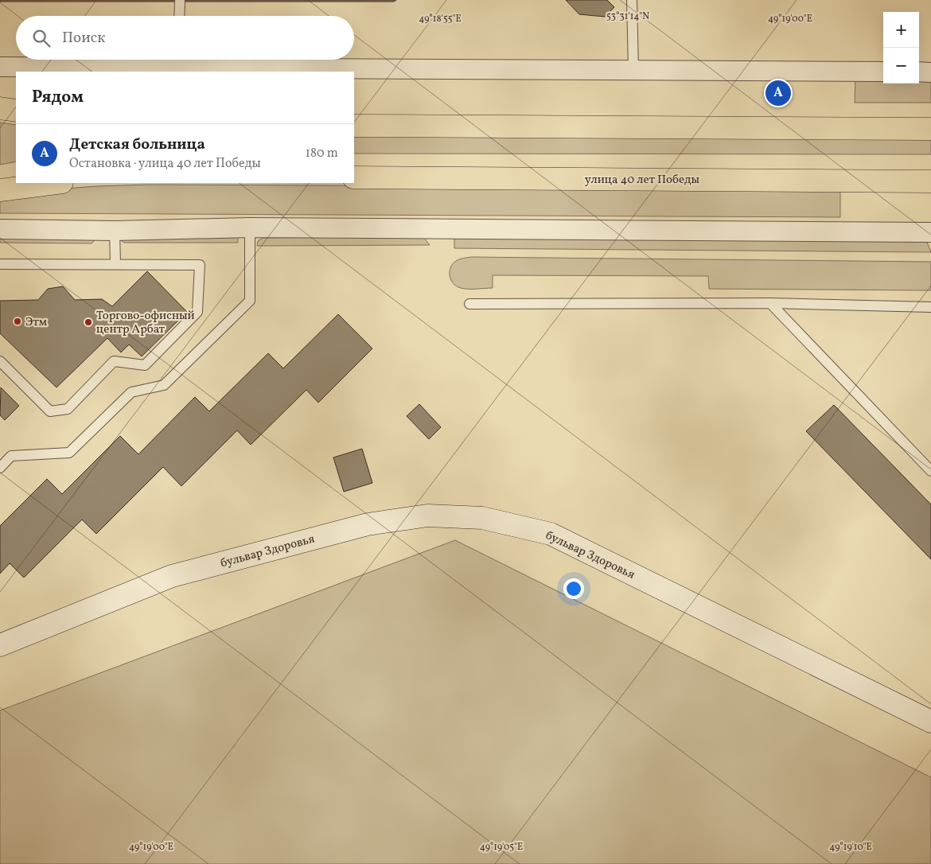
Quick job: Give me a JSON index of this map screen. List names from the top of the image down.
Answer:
{
  "streets": {
    "main road": ["улица 40 лет Победы"],
    "street": ["бульвар Здоровья"]
  },
  "places": ["Этм", "Торгово-офисный центр Арбат"],
  "page": {
    "map_buttons": ["+", "−"],
    "search": "Поиск",
    "heading": "Рядом",
    "pins": "A",
    "list": [
      {
        "mark": "A",
        "name": "Детская больница",
        "note": "Остановка · улица 40 лет Победы",
        "value": "180 m"
      }
    ]
  },
  "coordinates": [
    "53°31'14\"N",
    "49°18'55\"E",
    "49°19'00\"E",
    "49°19'05\"E",
    "49°19'10\"E"
  ]
}
